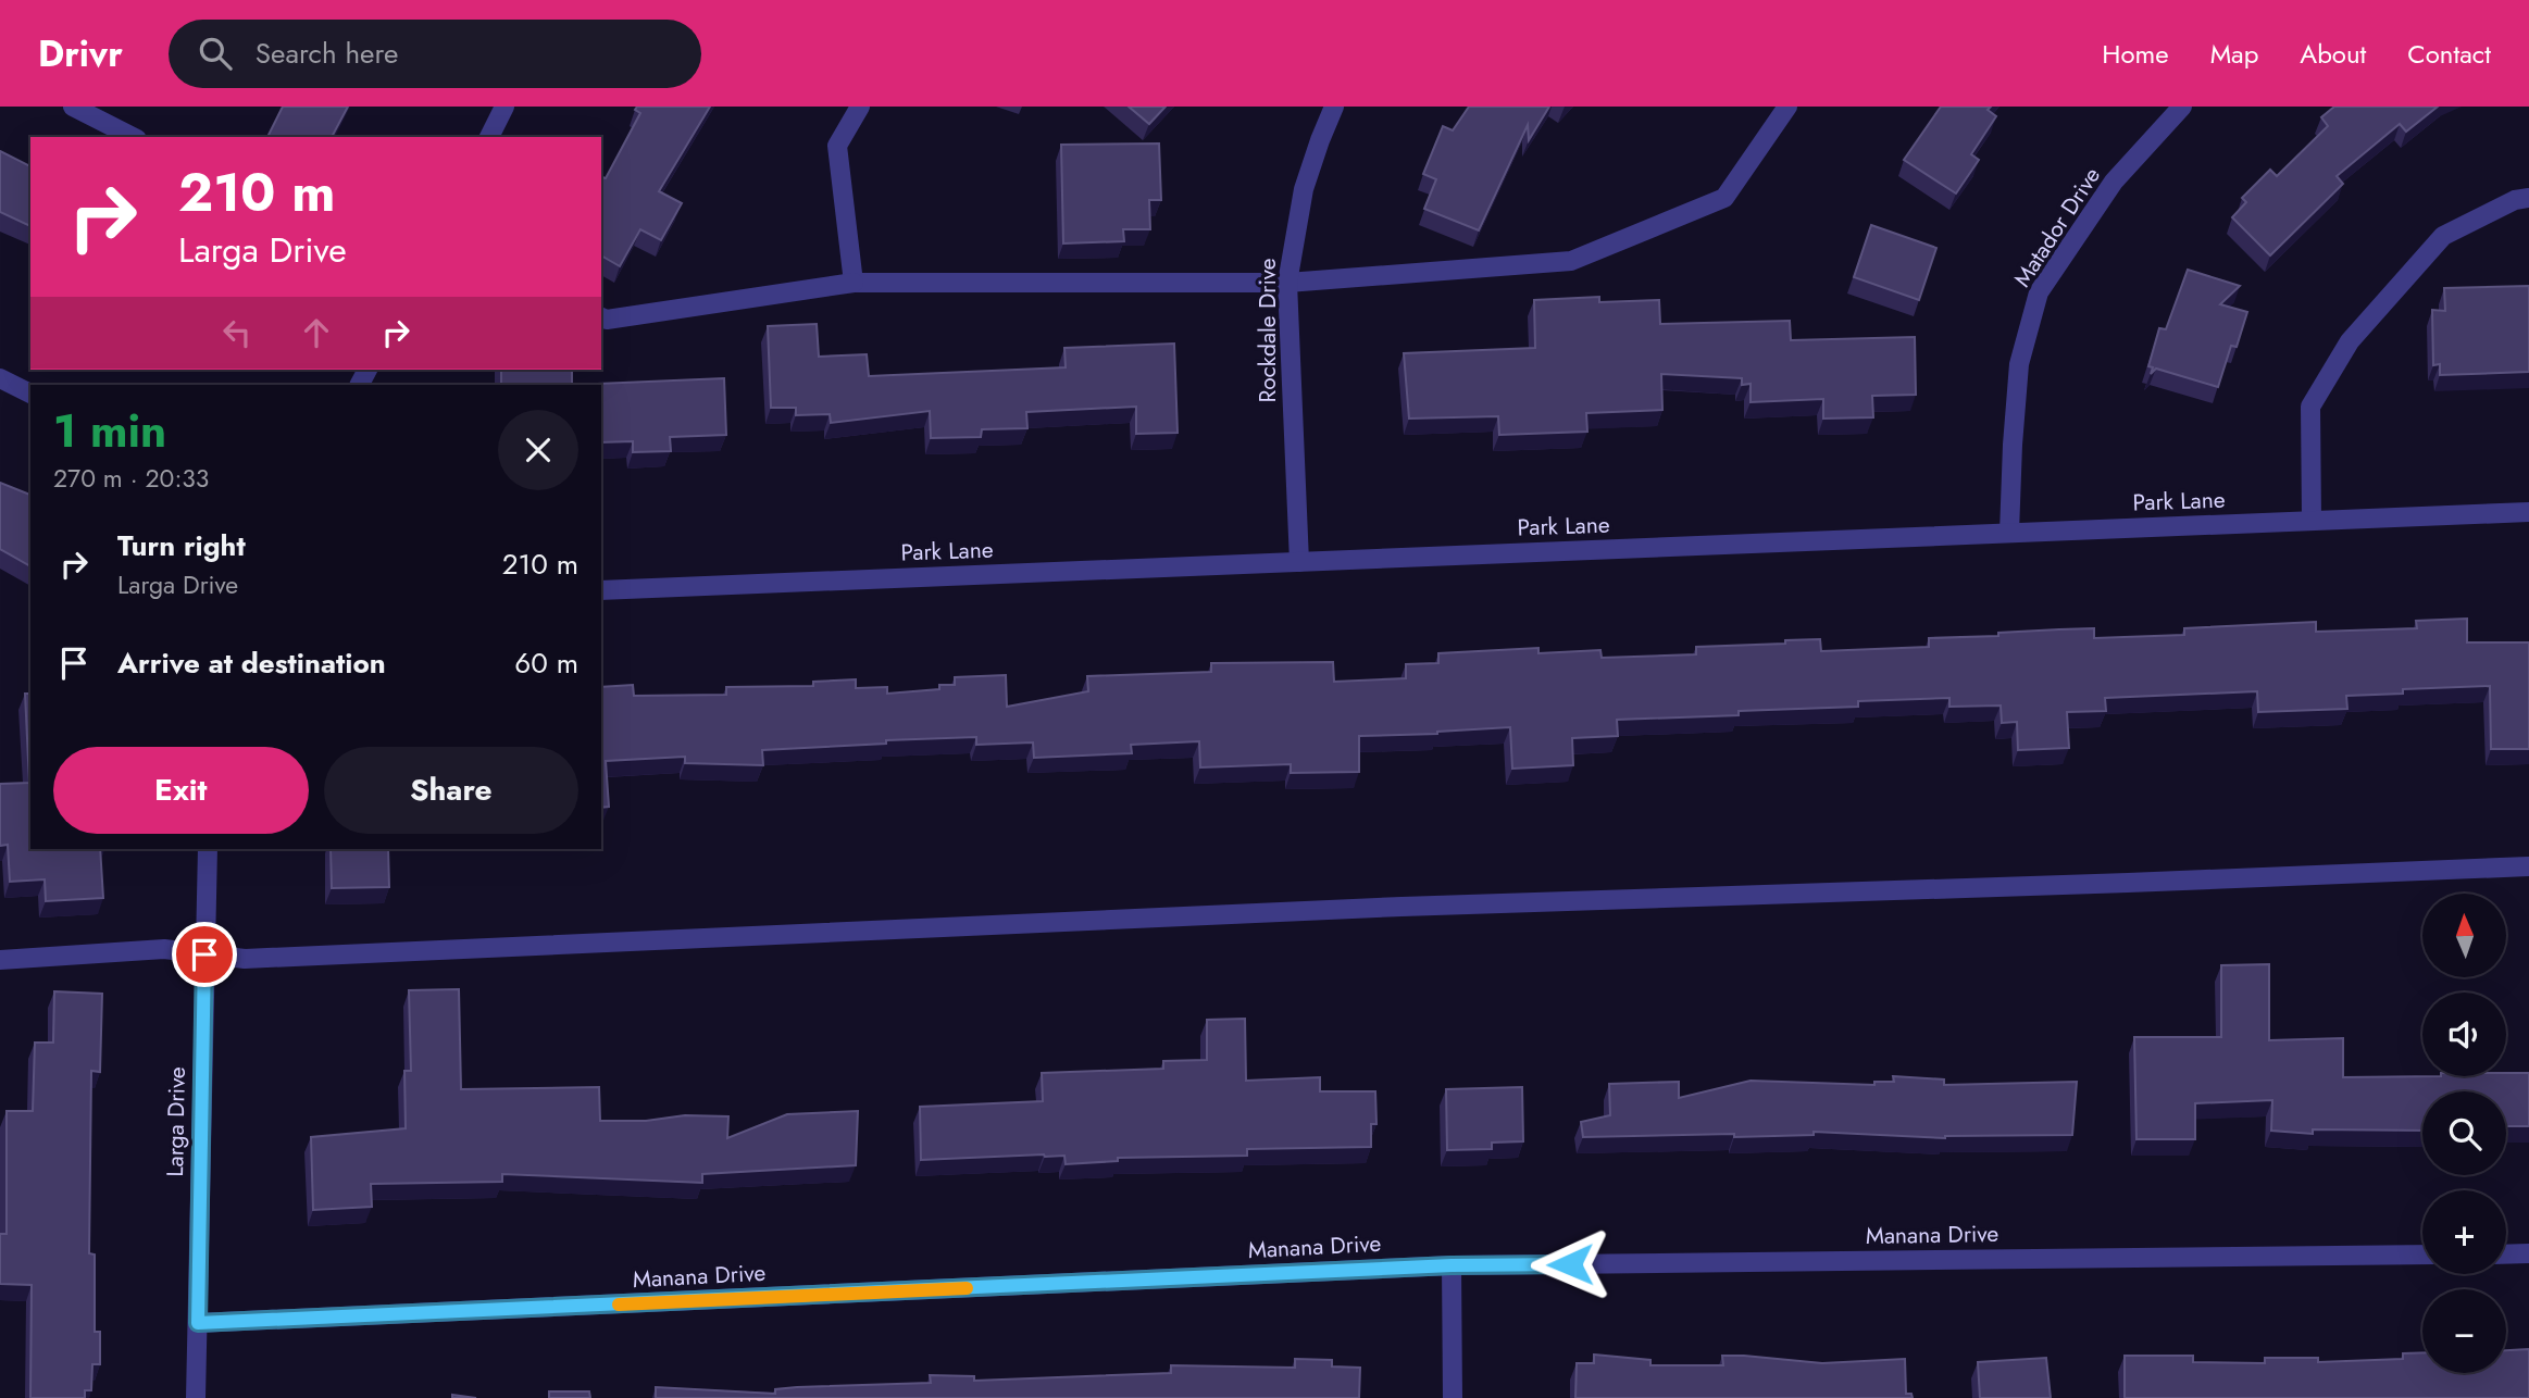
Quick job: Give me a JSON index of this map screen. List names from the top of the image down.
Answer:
{
  "streets": {
    "street": [
      "Matador Drive",
      "Rockdale Drive",
      "Park Lane",
      "Larga Drive",
      "Manana Drive"
    ]
  },
  "crossings": [
    ["Matador Drive", "Park Lane"],
    ["Rockdale Drive", "Park Lane"],
    ["Larga Drive", "Manana Drive"]
  ],
  "north": "top",
  "page": {
    "header": "Drivr",
    "search": "Search here",
    "nav": [
      "Home",
      "Map",
      "About",
      "Contact"
    ],
    "turn": ["210 m", "Larga Drive"],
    "heading": ["1 min", "270 m · 20:33"],
    "list": [
      {
        "name": "Turn right",
        "note": "Larga Drive",
        "value": "210 m"
      },
      {
        "name": "Arrive at destination",
        "value": "60 m"
      }
    ],
    "buttons": ["Exit", "Share"],
    "map_buttons": ["+", "−"]
  }
}
